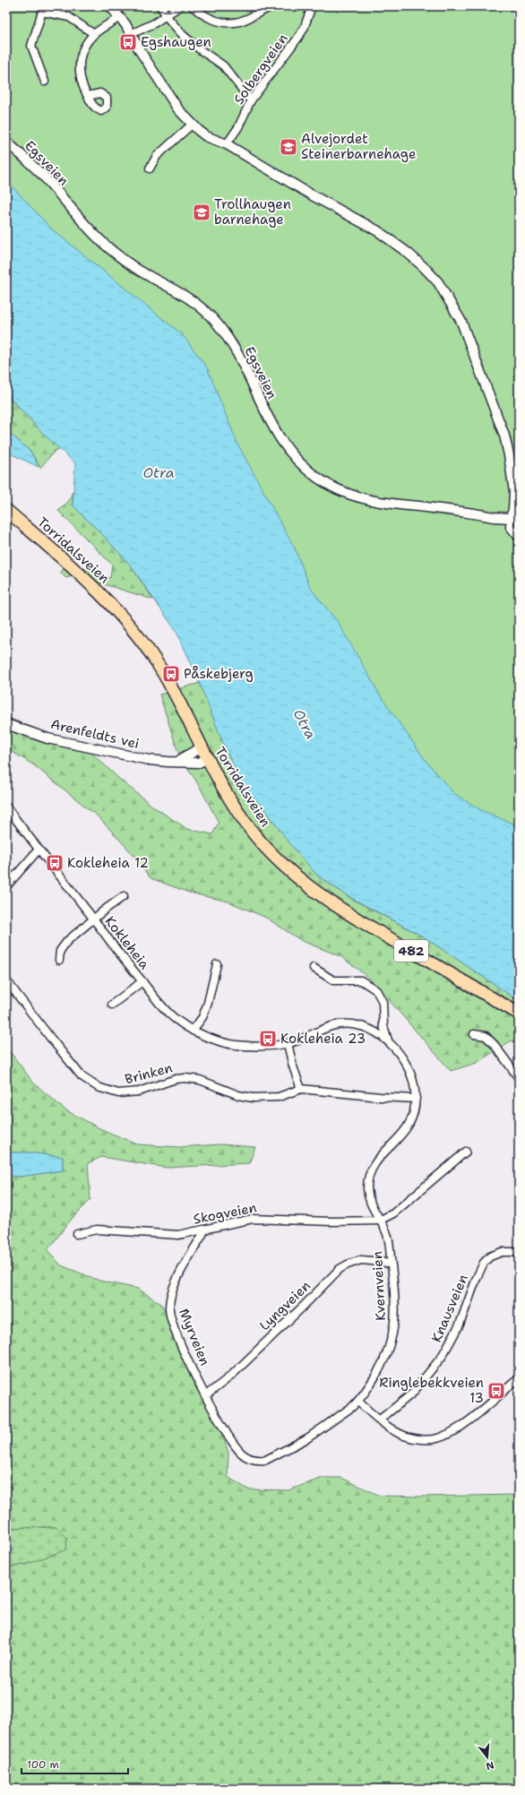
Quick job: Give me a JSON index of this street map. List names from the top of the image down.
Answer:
{
  "streets": {
    "main road": ["Torridalsveien", "482"],
    "street": [
      "Solbergveien",
      "Egsveien",
      "Arenfeldts vei",
      "Kokleheia",
      "Brinken",
      "Skogveien",
      "Kvernveien",
      "Lyngveien",
      "Knausveien",
      "Myrveien"
    ]
  },
  "crossings": [
    ["Torridalsveien", "Arenfeldts vei"],
    ["Kokleheia", "Brinken"],
    ["Kokleheia", "Skogveien"],
    ["Kokleheia", "Kvernveien"],
    ["Skogveien", "Kvernveien"],
    ["Skogveien", "Myrveien"],
    ["Kvernveien", "Lyngveien"],
    ["Kvernveien", "Myrveien"],
    ["Lyngveien", "Myrveien"]
  ],
  "water": ["Otra"],
  "places": {
    "bus stop": [
      "Egshaugen",
      "Påskebjerg",
      "Kokleheia 12",
      "Kokleheia 23",
      "Ringlebekkveien 13"
    ],
    "school or university": ["Alvejordet Steinerbarnehage", "Trollhaugen barnehage"]
  },
  "scale_bar": "100 m",
  "north": "bottom"
}
